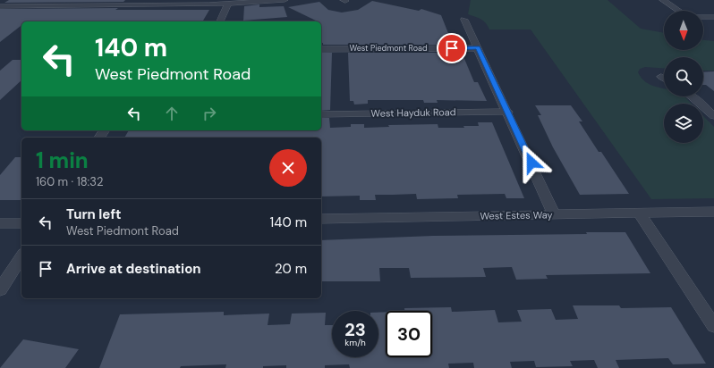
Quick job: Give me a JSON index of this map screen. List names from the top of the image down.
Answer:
{
  "streets": {
    "street": ["West Piedmont Road", "West Hayduk Road", "West Estes Way"]
  },
  "north": "bottom",
  "page": {
    "turn": ["140 m", "West Piedmont Road"],
    "heading": ["1 min", "160 m · 18:32"],
    "list": [
      {
        "name": "Turn left",
        "note": "West Piedmont Road",
        "value": "140 m"
      },
      {
        "name": "Arrive at destination",
        "value": "20 m"
      }
    ],
    "speed": "23 km/h",
    "limit": "30"
  }
}
